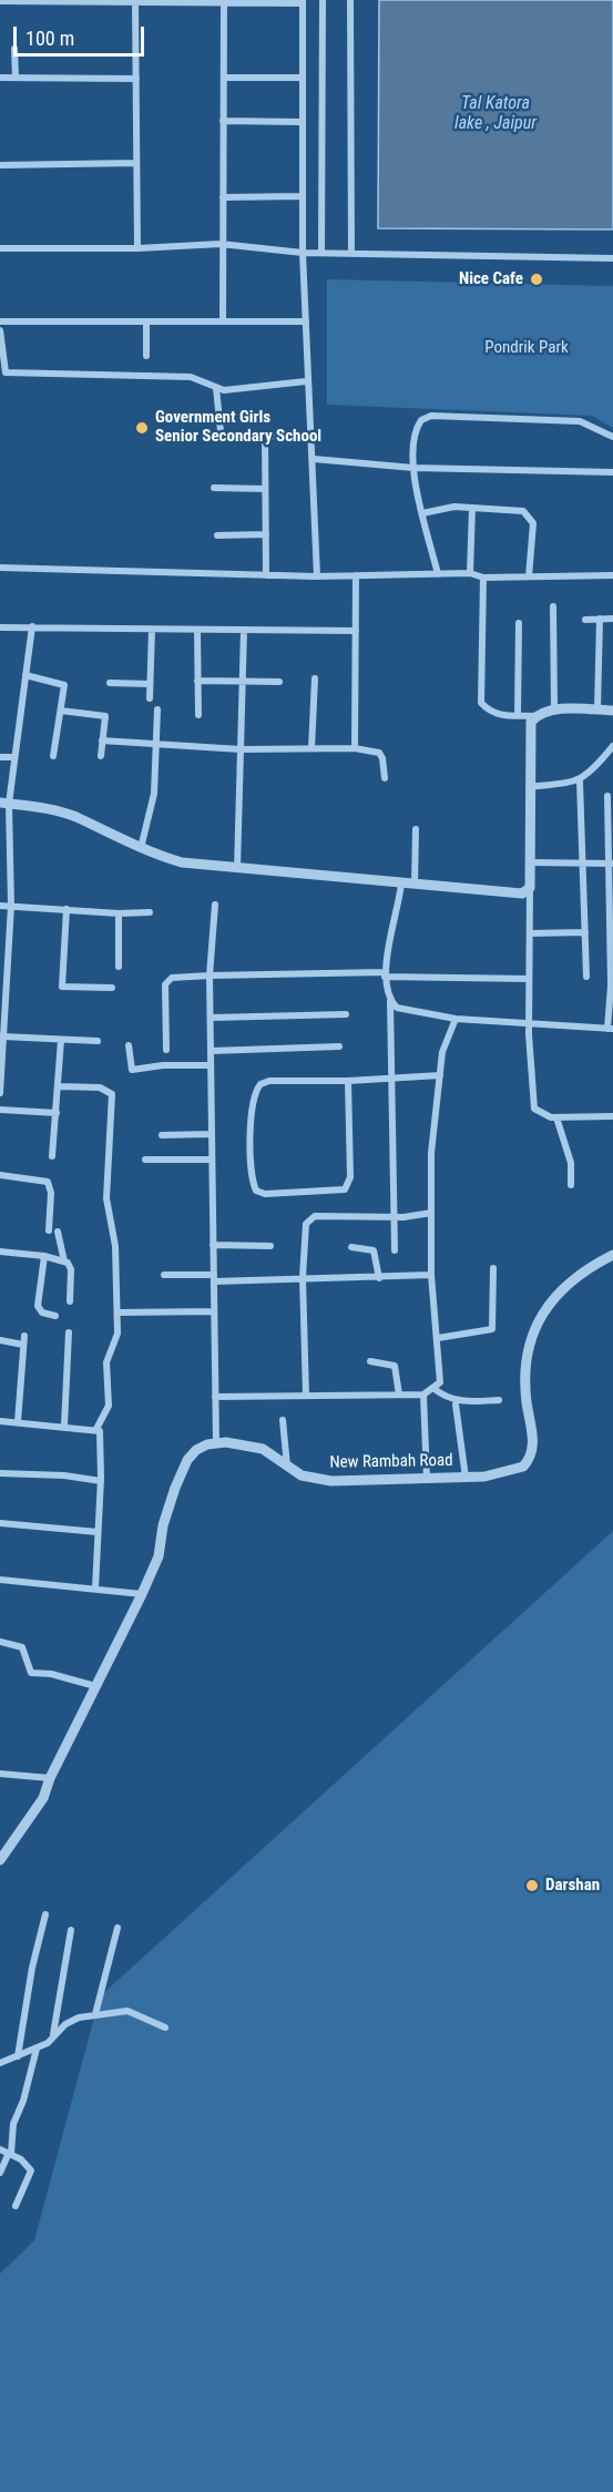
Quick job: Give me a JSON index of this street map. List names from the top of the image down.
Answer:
{
  "streets": {
    "street": ["New Rambah Road"]
  },
  "water": ["Tal Katora lake , Jaipur"],
  "parks": ["Pondrik Park"],
  "places": ["Nice Cafe", "Government Girls Senior Secondary School", "Darshan"],
  "scale_bar": "100 m"
}
